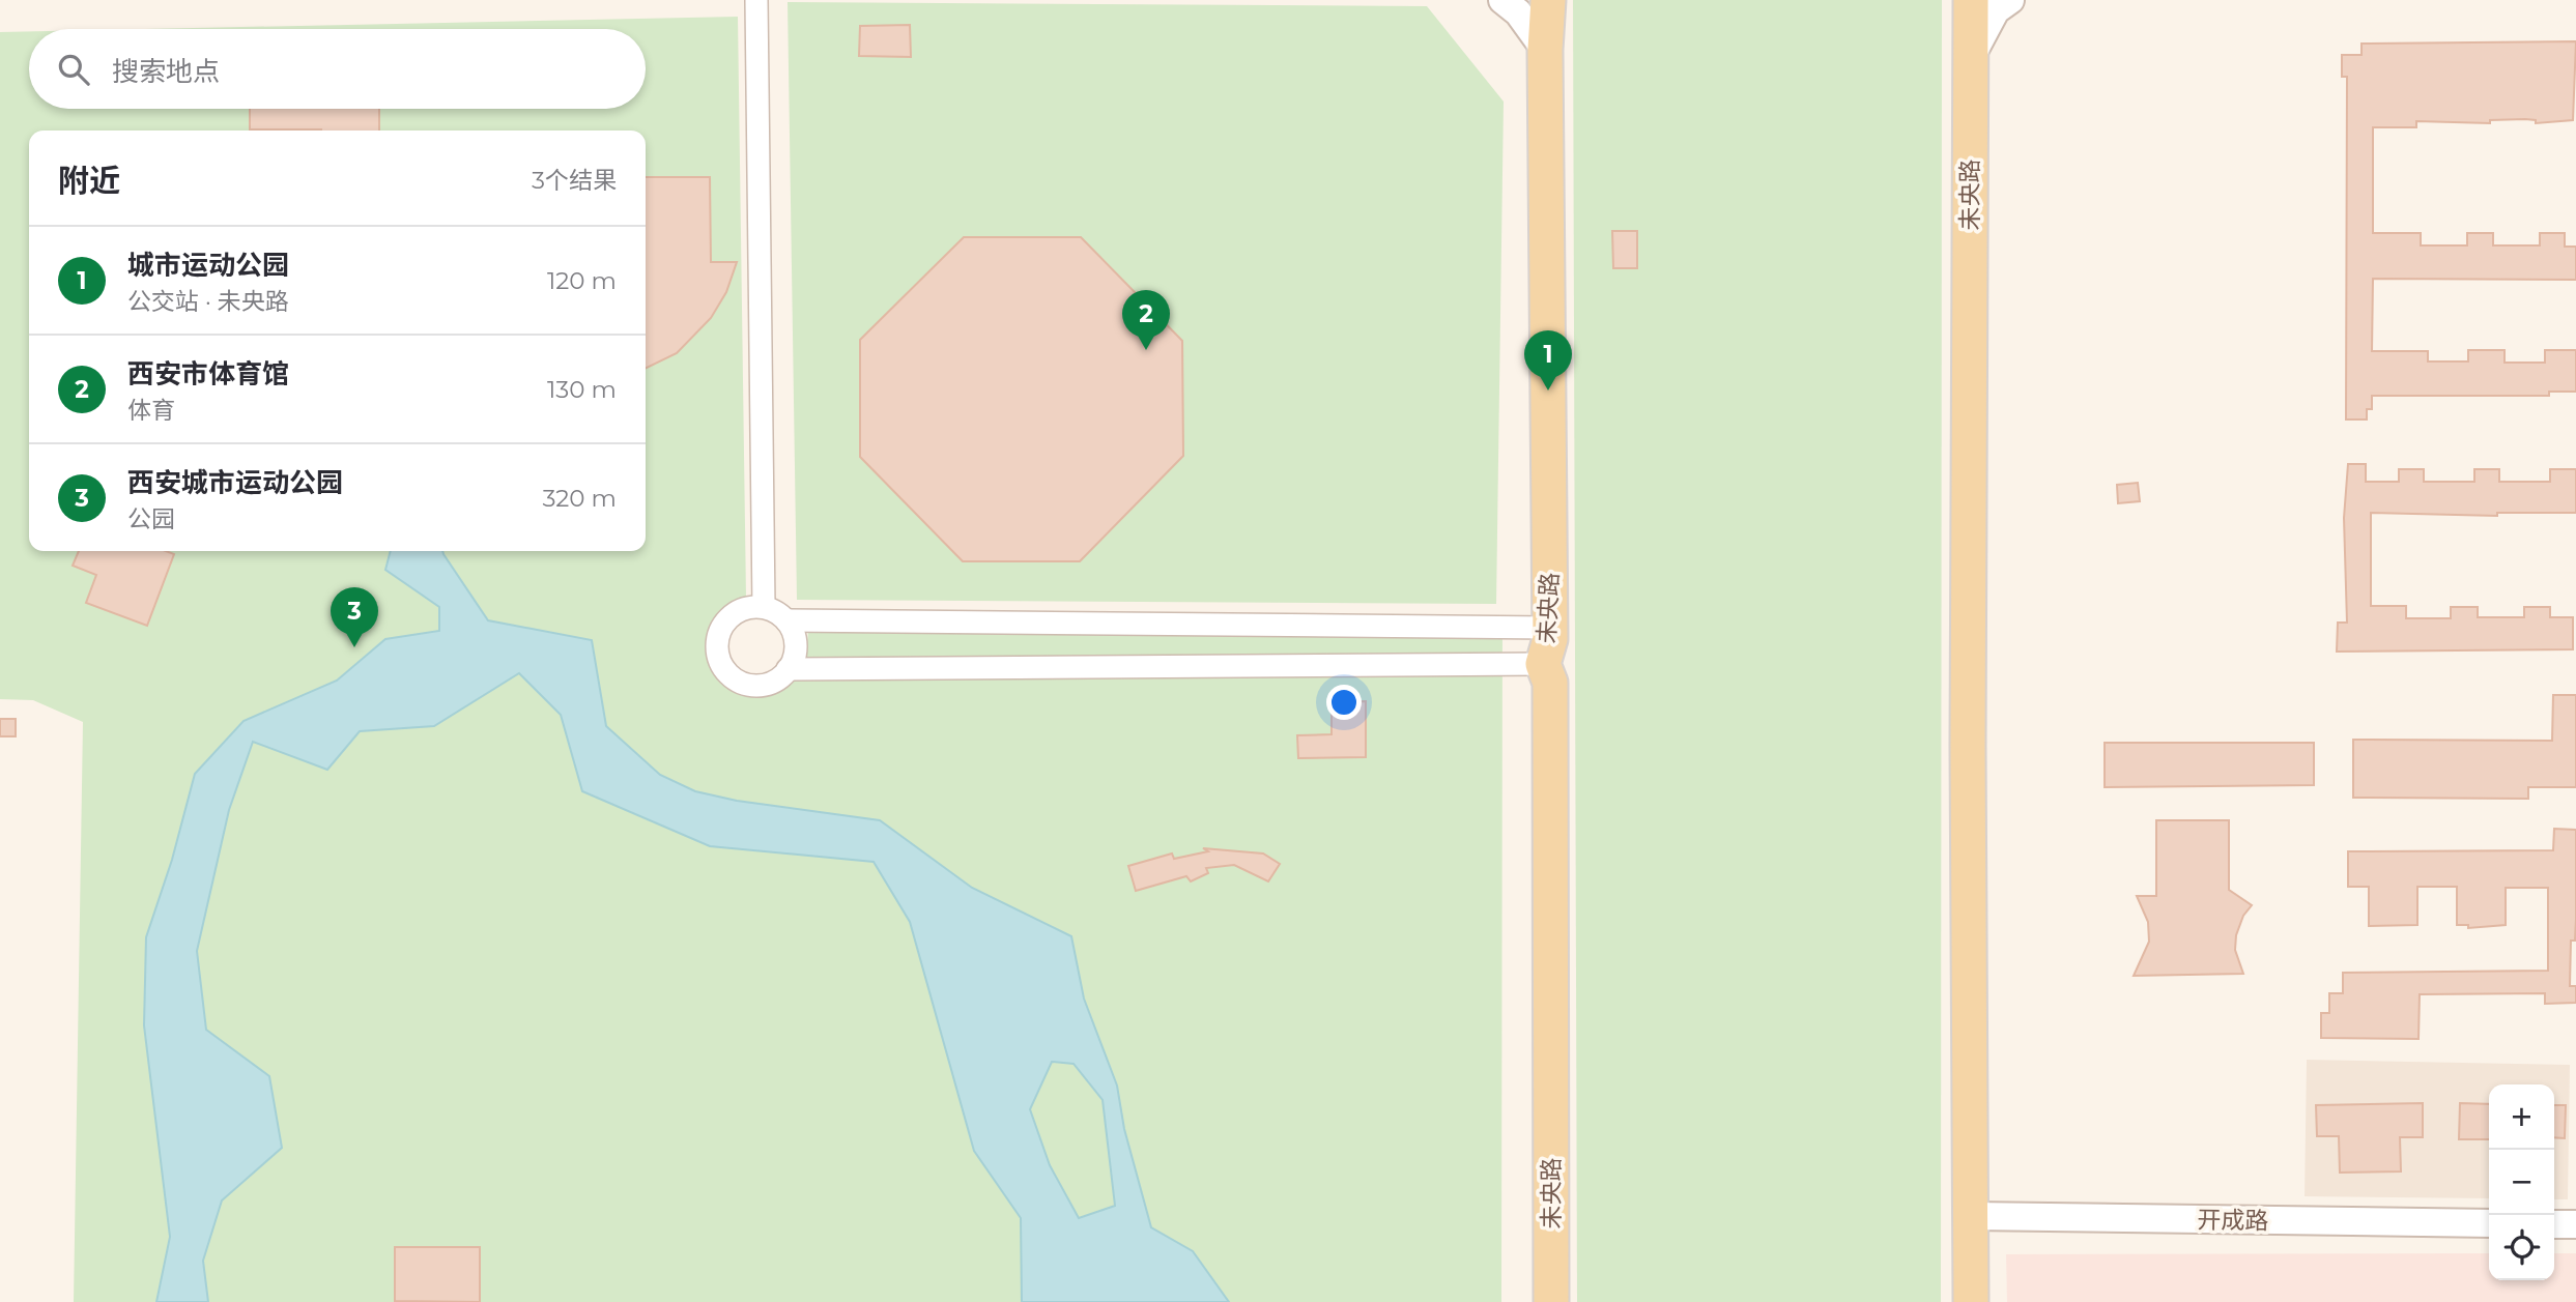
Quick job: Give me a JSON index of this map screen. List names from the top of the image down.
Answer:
{
  "streets": {
    "main road": ["未央路"],
    "street": ["开成路"]
  },
  "crossings": [
    ["未央路", "开成路"]
  ],
  "page": {
    "search": "搜索地点",
    "heading": ["附近", "3个结果"],
    "list": [
      {
        "mark": "1",
        "name": "城市运动公园",
        "note": "公交站 · 未央路",
        "value": "120 m"
      },
      {
        "mark": "2",
        "name": "西安市体育馆",
        "note": "体育",
        "value": "130 m"
      },
      {
        "mark": "3",
        "name": "西安城市运动公园",
        "note": "公园",
        "value": "320 m"
      }
    ],
    "pins": ["2", "1", "3"],
    "map_buttons": ["+", "−"]
  }
}
